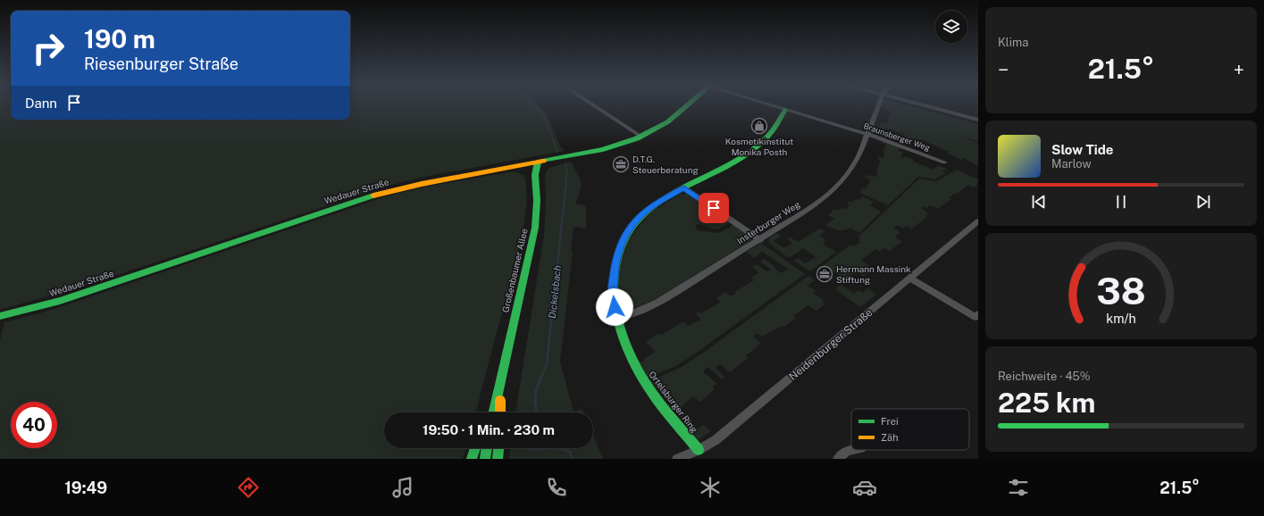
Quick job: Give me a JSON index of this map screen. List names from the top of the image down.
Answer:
{
  "streets": {
    "street": [
      "Braunsberger Weg",
      "Wedauer Straße",
      "Insterburger Weg",
      "Großenbaumer Allee",
      "Neidenburger Straße",
      "Ortelsburger Ring"
    ]
  },
  "crossings": [
    ["Braunsberger Weg", "Insterburger Weg"],
    ["Braunsberger Weg", "Ortelsburger Ring"],
    ["Wedauer Straße", "Großenbaumer Allee"],
    ["Insterburger Weg", "Ortelsburger Ring"],
    ["Neidenburger Straße", "Ortelsburger Ring"]
  ],
  "water": ["Dickelsbach"],
  "places": {
    "shop": ["Kosmetikinstitut Monika Posth"],
    "office": ["D.T.G. Steuerberatung", "Hermann Massink Stiftung"]
  },
  "legend": ["Frei", "Zäh"],
  "page": {
    "tile": [
      "Klima",
      ["Reichweite · 45%", "225 km"]
    ],
    "turn": ["190 m", "Riesenburger Straße"],
    "heat": ["−", "21.5°", "+"],
    "then": "Dann",
    "song": ["Slow Tide", "Marlow"],
    "limit": "40",
    "trip": "19:50 · 1 Min. · 230 m",
    "tabs": ["19:49", "21.5°"],
    "gauge": ["38", "km/h"]
  }
}
